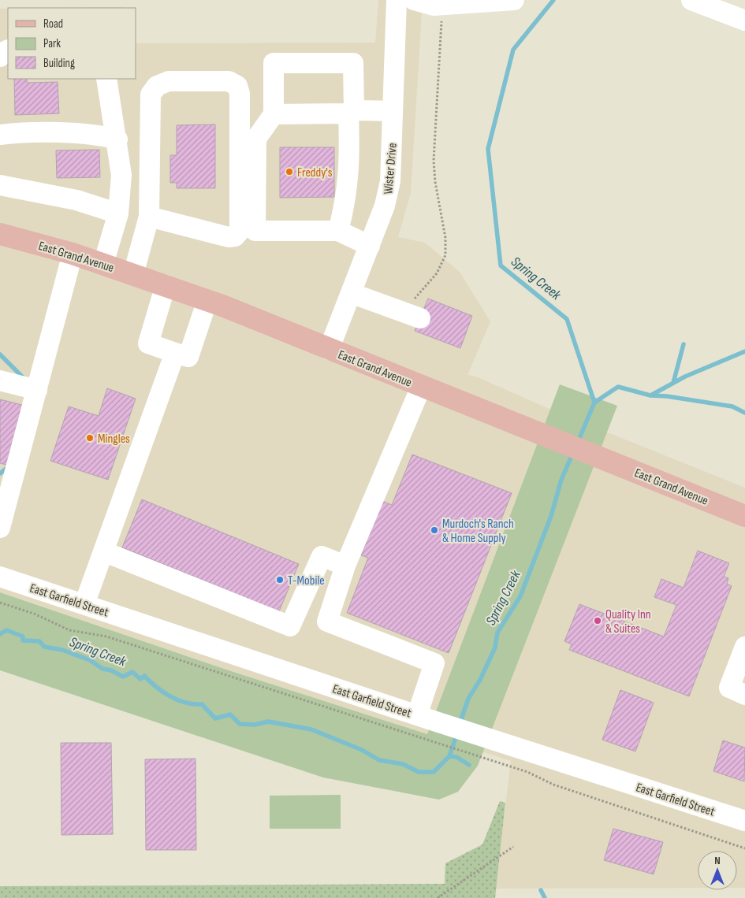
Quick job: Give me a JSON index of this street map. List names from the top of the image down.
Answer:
{
  "streets": {
    "main road": ["East Grand Avenue"],
    "street": ["Wister Drive", "East Garfield Street"]
  },
  "crossings": [
    ["Wister Drive", "East Grand Avenue"]
  ],
  "water": ["Spring Creek"],
  "places": [
    "Freddy's",
    "Mingles",
    "Murdoch's Ranch & Home Supply",
    "T-Mobile",
    "Quality Inn & Suites"
  ],
  "legend": ["Road", "Park", "Building"],
  "north": "top"
}
